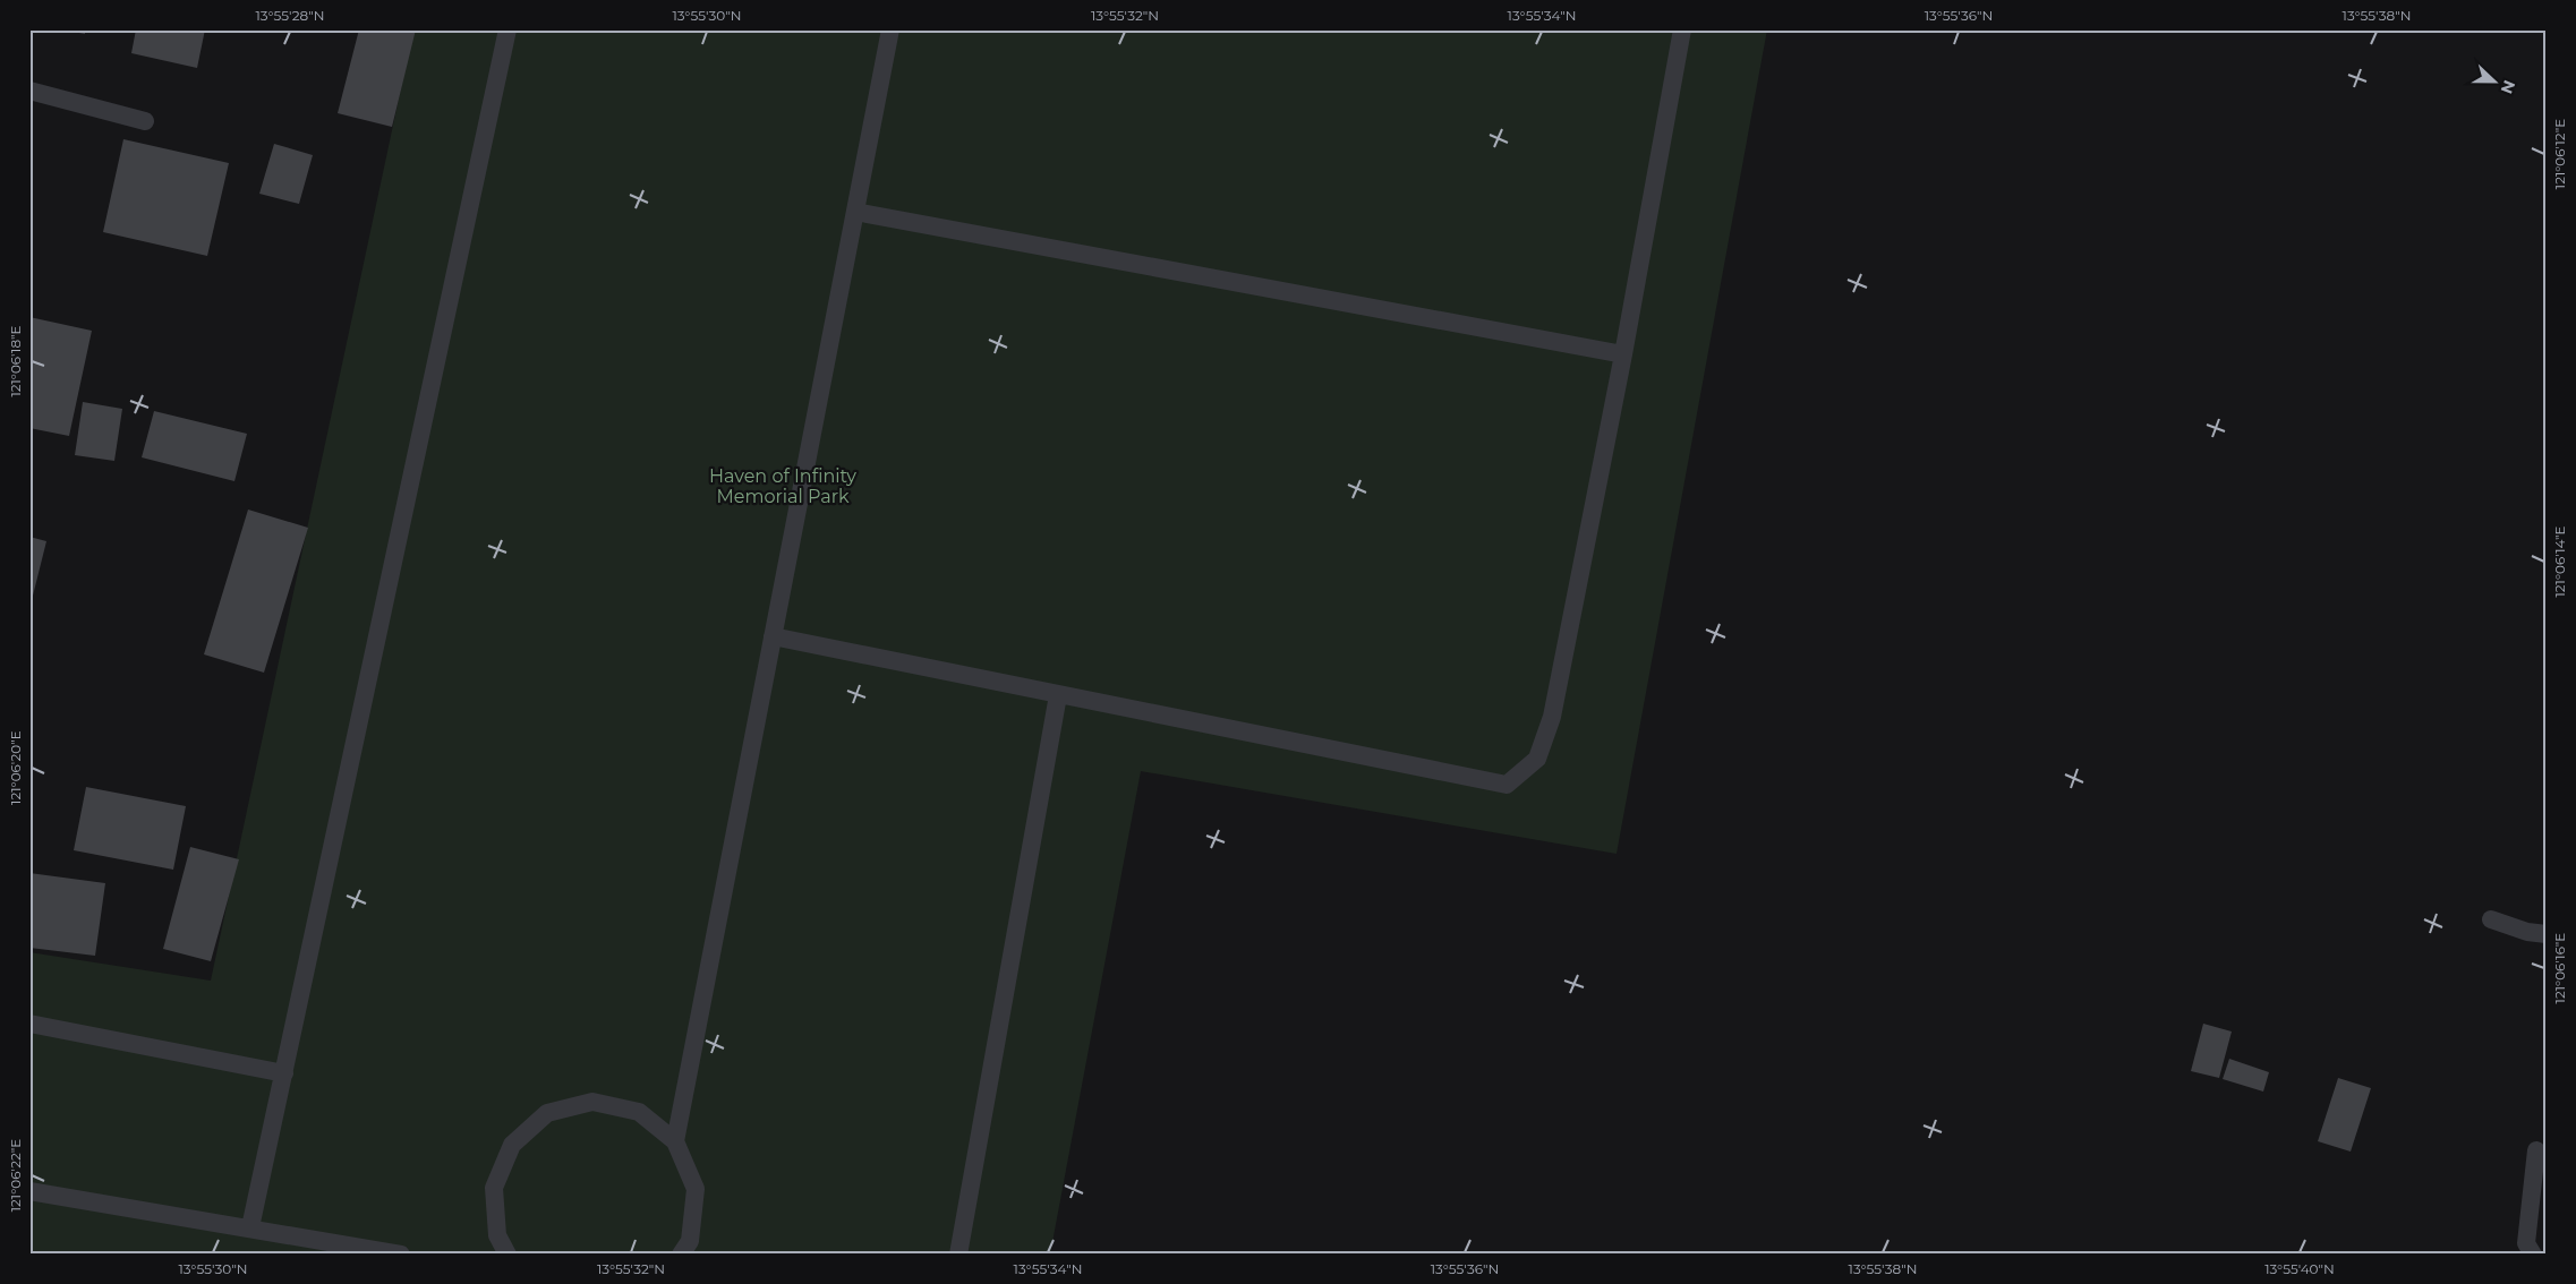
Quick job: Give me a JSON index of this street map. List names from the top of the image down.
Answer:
{
  "parks": ["Haven of Infinity Memorial Park"],
  "north": "right",
  "coordinates": [
    "13°55'28\"N",
    "13°55'30\"N",
    "13°55'32\"N",
    "13°55'34\"N",
    "13°55'36\"N",
    "13°55'38\"N",
    "121°06'12\"E",
    "121°06'18\"E",
    "121°06'14\"E",
    "121°06'20\"E",
    "121°06'16\"E",
    "121°06'22\"E",
    "13°55'40\"N"
  ]
}
